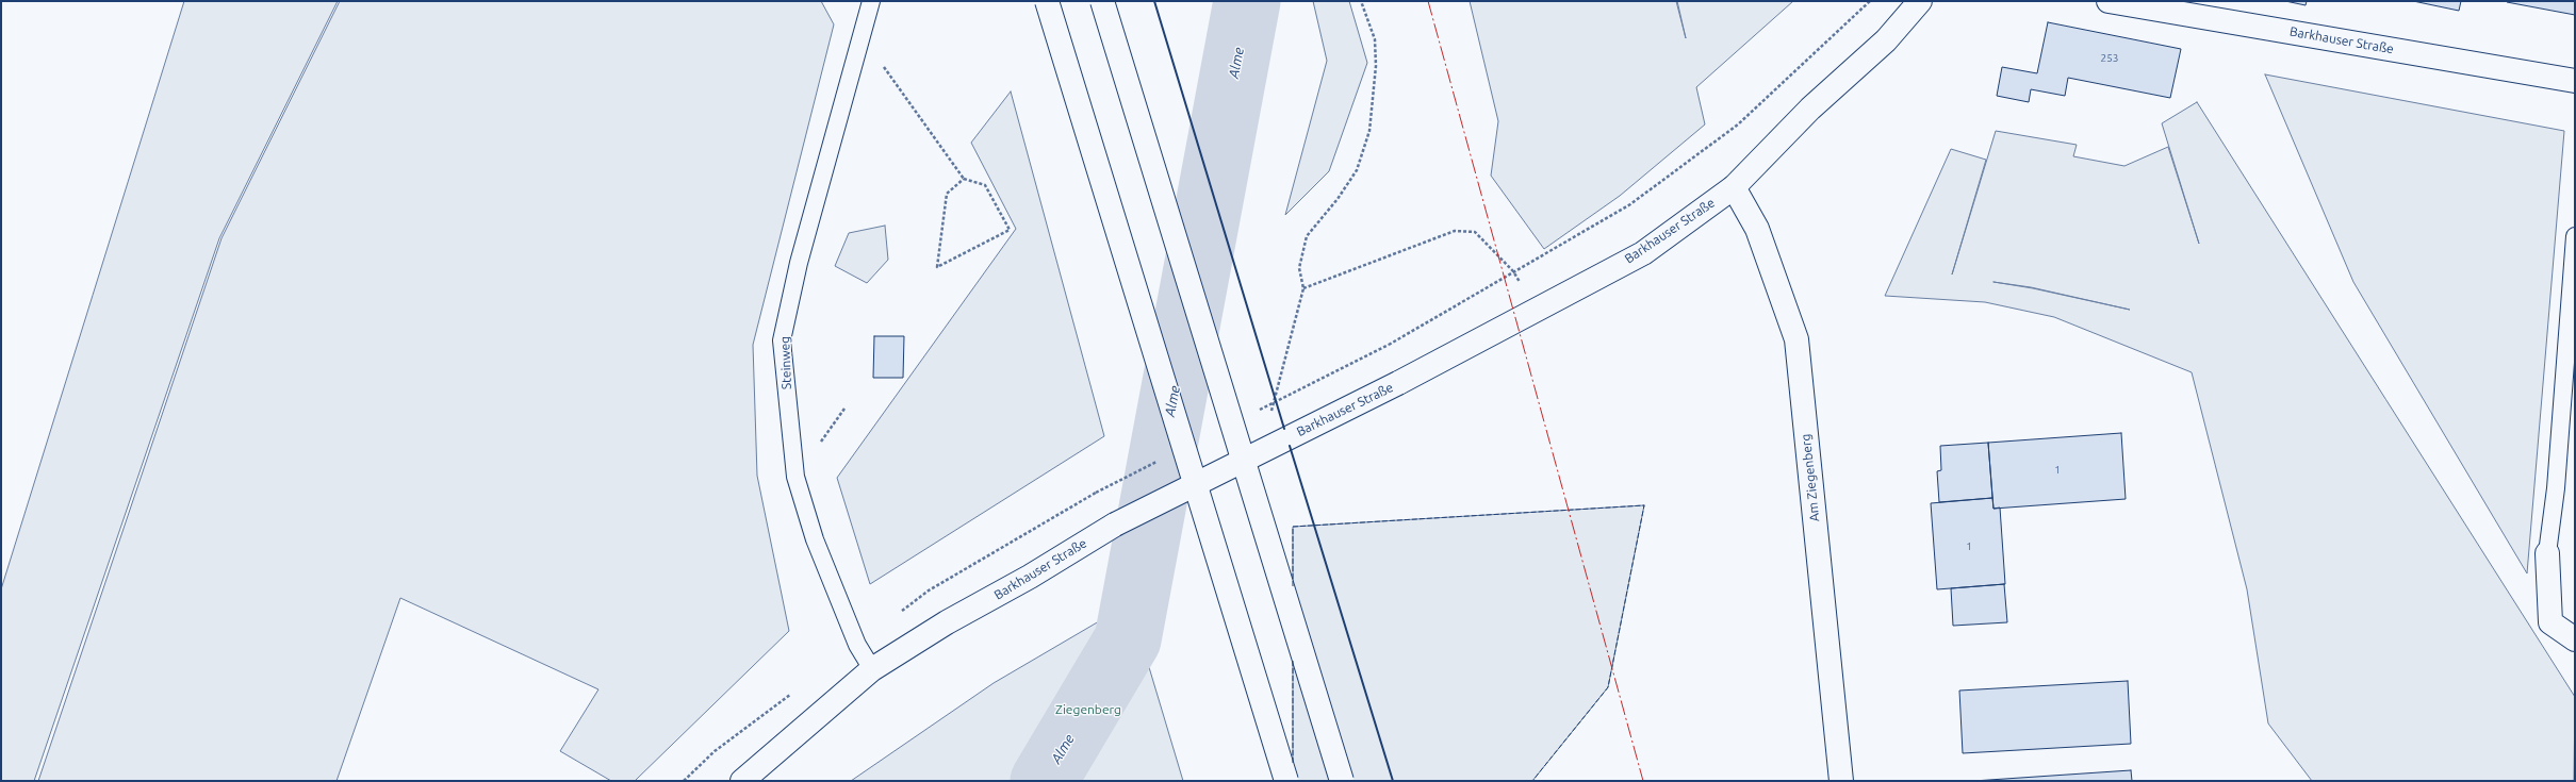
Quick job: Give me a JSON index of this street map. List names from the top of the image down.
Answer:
{
  "streets": {
    "main road": ["Barkhauser Straße", "Am Ziegenberg"],
    "lane": ["Steinweg"]
  },
  "crossings": [
    ["Barkhauser Straße", "Steinweg"],
    ["Barkhauser Straße", "Am Ziegenberg"]
  ],
  "water": ["Alme"],
  "parks": ["Ziegenberg"],
  "house_numbers": ["253", "1", "1"]
}
